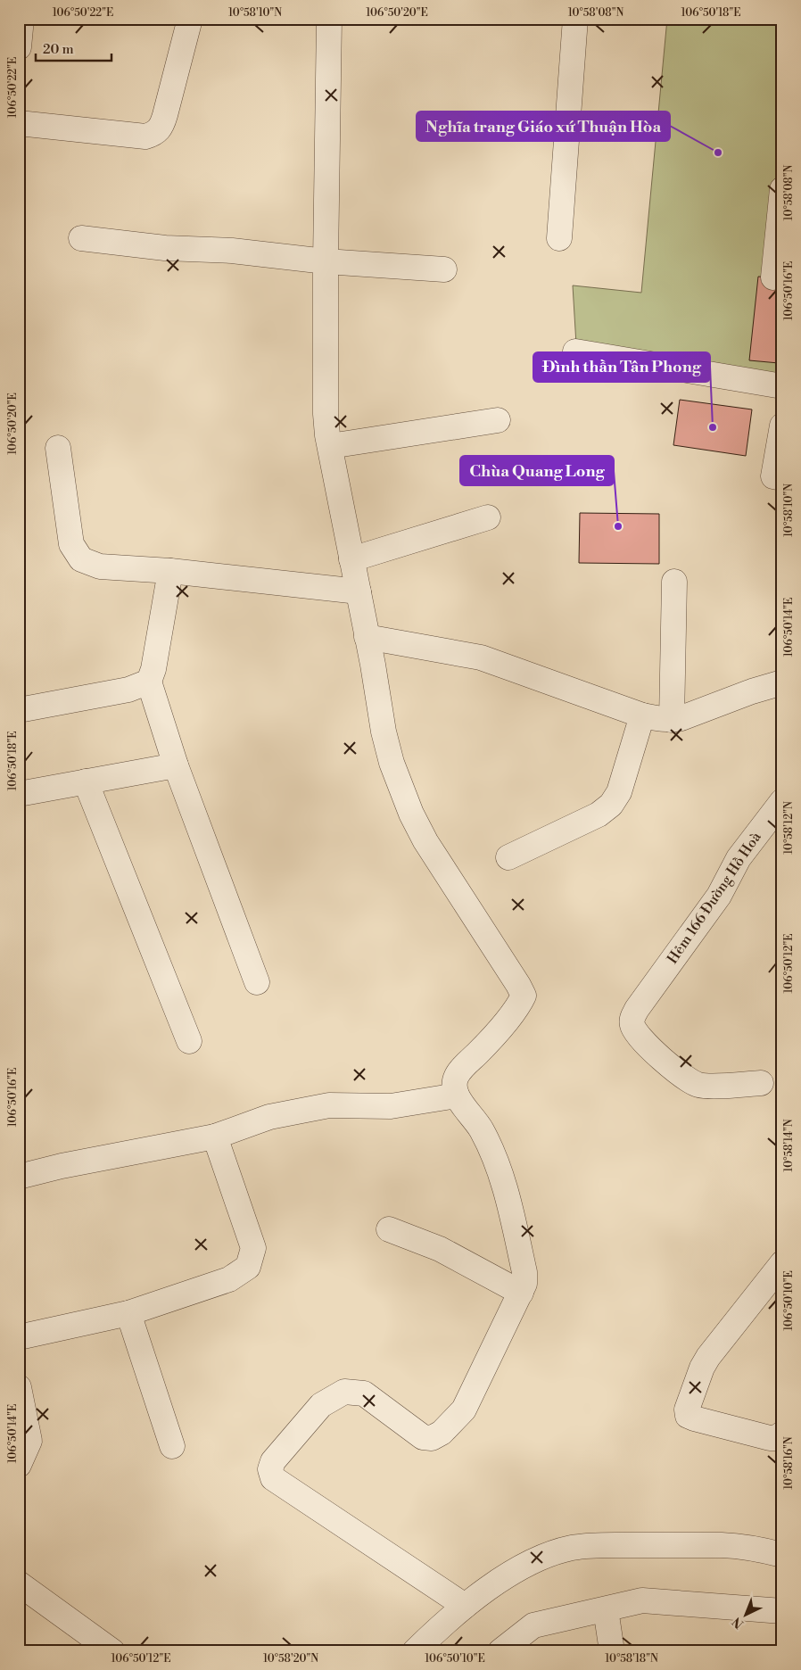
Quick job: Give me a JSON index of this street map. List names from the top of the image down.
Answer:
{
  "streets": {
    "street": ["Hẻm 166 Đường Hồ Hoà"]
  },
  "places": ["Nghĩa trang Giáo xứ Thuận Hòa", "Đình thần Tân Phong", "Chùa Quang Long"],
  "scale_bar": "20 m",
  "north": "bottom left",
  "coordinates": [
    "106°50'22\"E",
    "10°58'10\"N",
    "106°50'20\"E",
    "10°58'08\"N",
    "106°50'18\"E",
    "106°50'16\"E",
    "106°50'14\"E",
    "10°58'12\"N",
    "106°50'12\"E",
    "10°58'14\"N",
    "106°50'10\"E",
    "10°58'16\"N",
    "10°58'20\"N",
    "10°58'18\"N"
  ]
}
